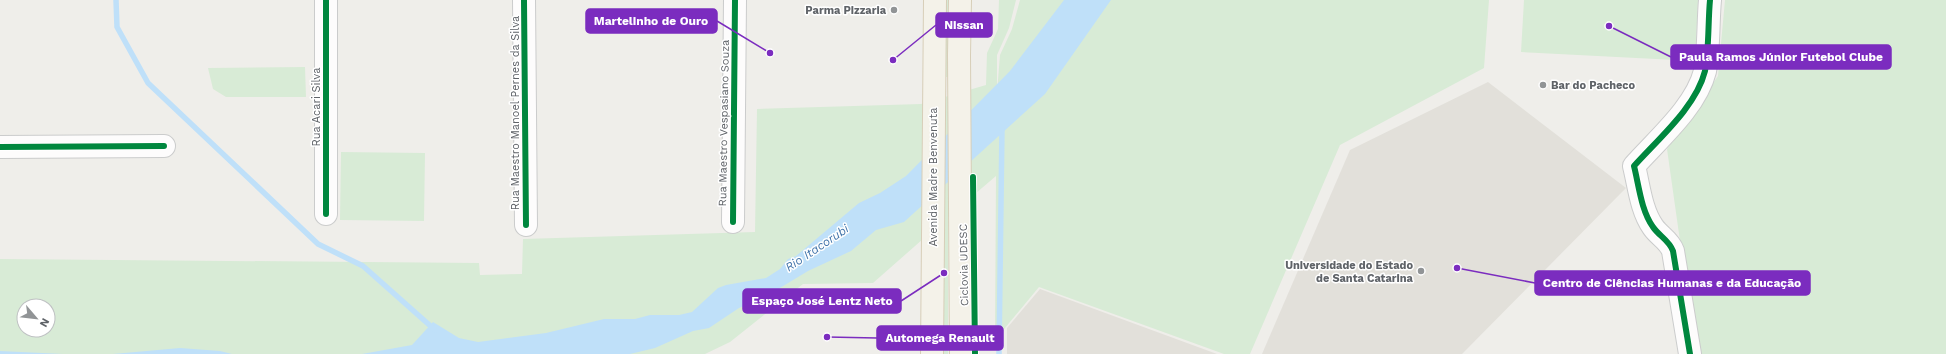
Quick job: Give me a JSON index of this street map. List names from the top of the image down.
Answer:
{
  "streets": {
    "main road": ["Avenida Madre Benvenuta"],
    "street": ["Rua Acari Silva", "Rua Maestro Manoel Pernes da Silva", "Rua Maestro Vespasiano Souza"],
    "cycle path": ["Ciclovia UDESC"]
  },
  "water": ["Rio Itacorubi"],
  "places": [
    "Parma Pizzaria",
    "Paula Ramos Júnior Futebol Clube",
    "Martelinho de Ouro",
    "Nissan",
    "Bar do Pacheco",
    "Centro de Ciências Humanas e da Educação",
    "Universidade do Estado de Santa Catarina",
    "Espaço José Lentz Neto",
    "Automega Renault"
  ],
  "north": "bottom right"
}
